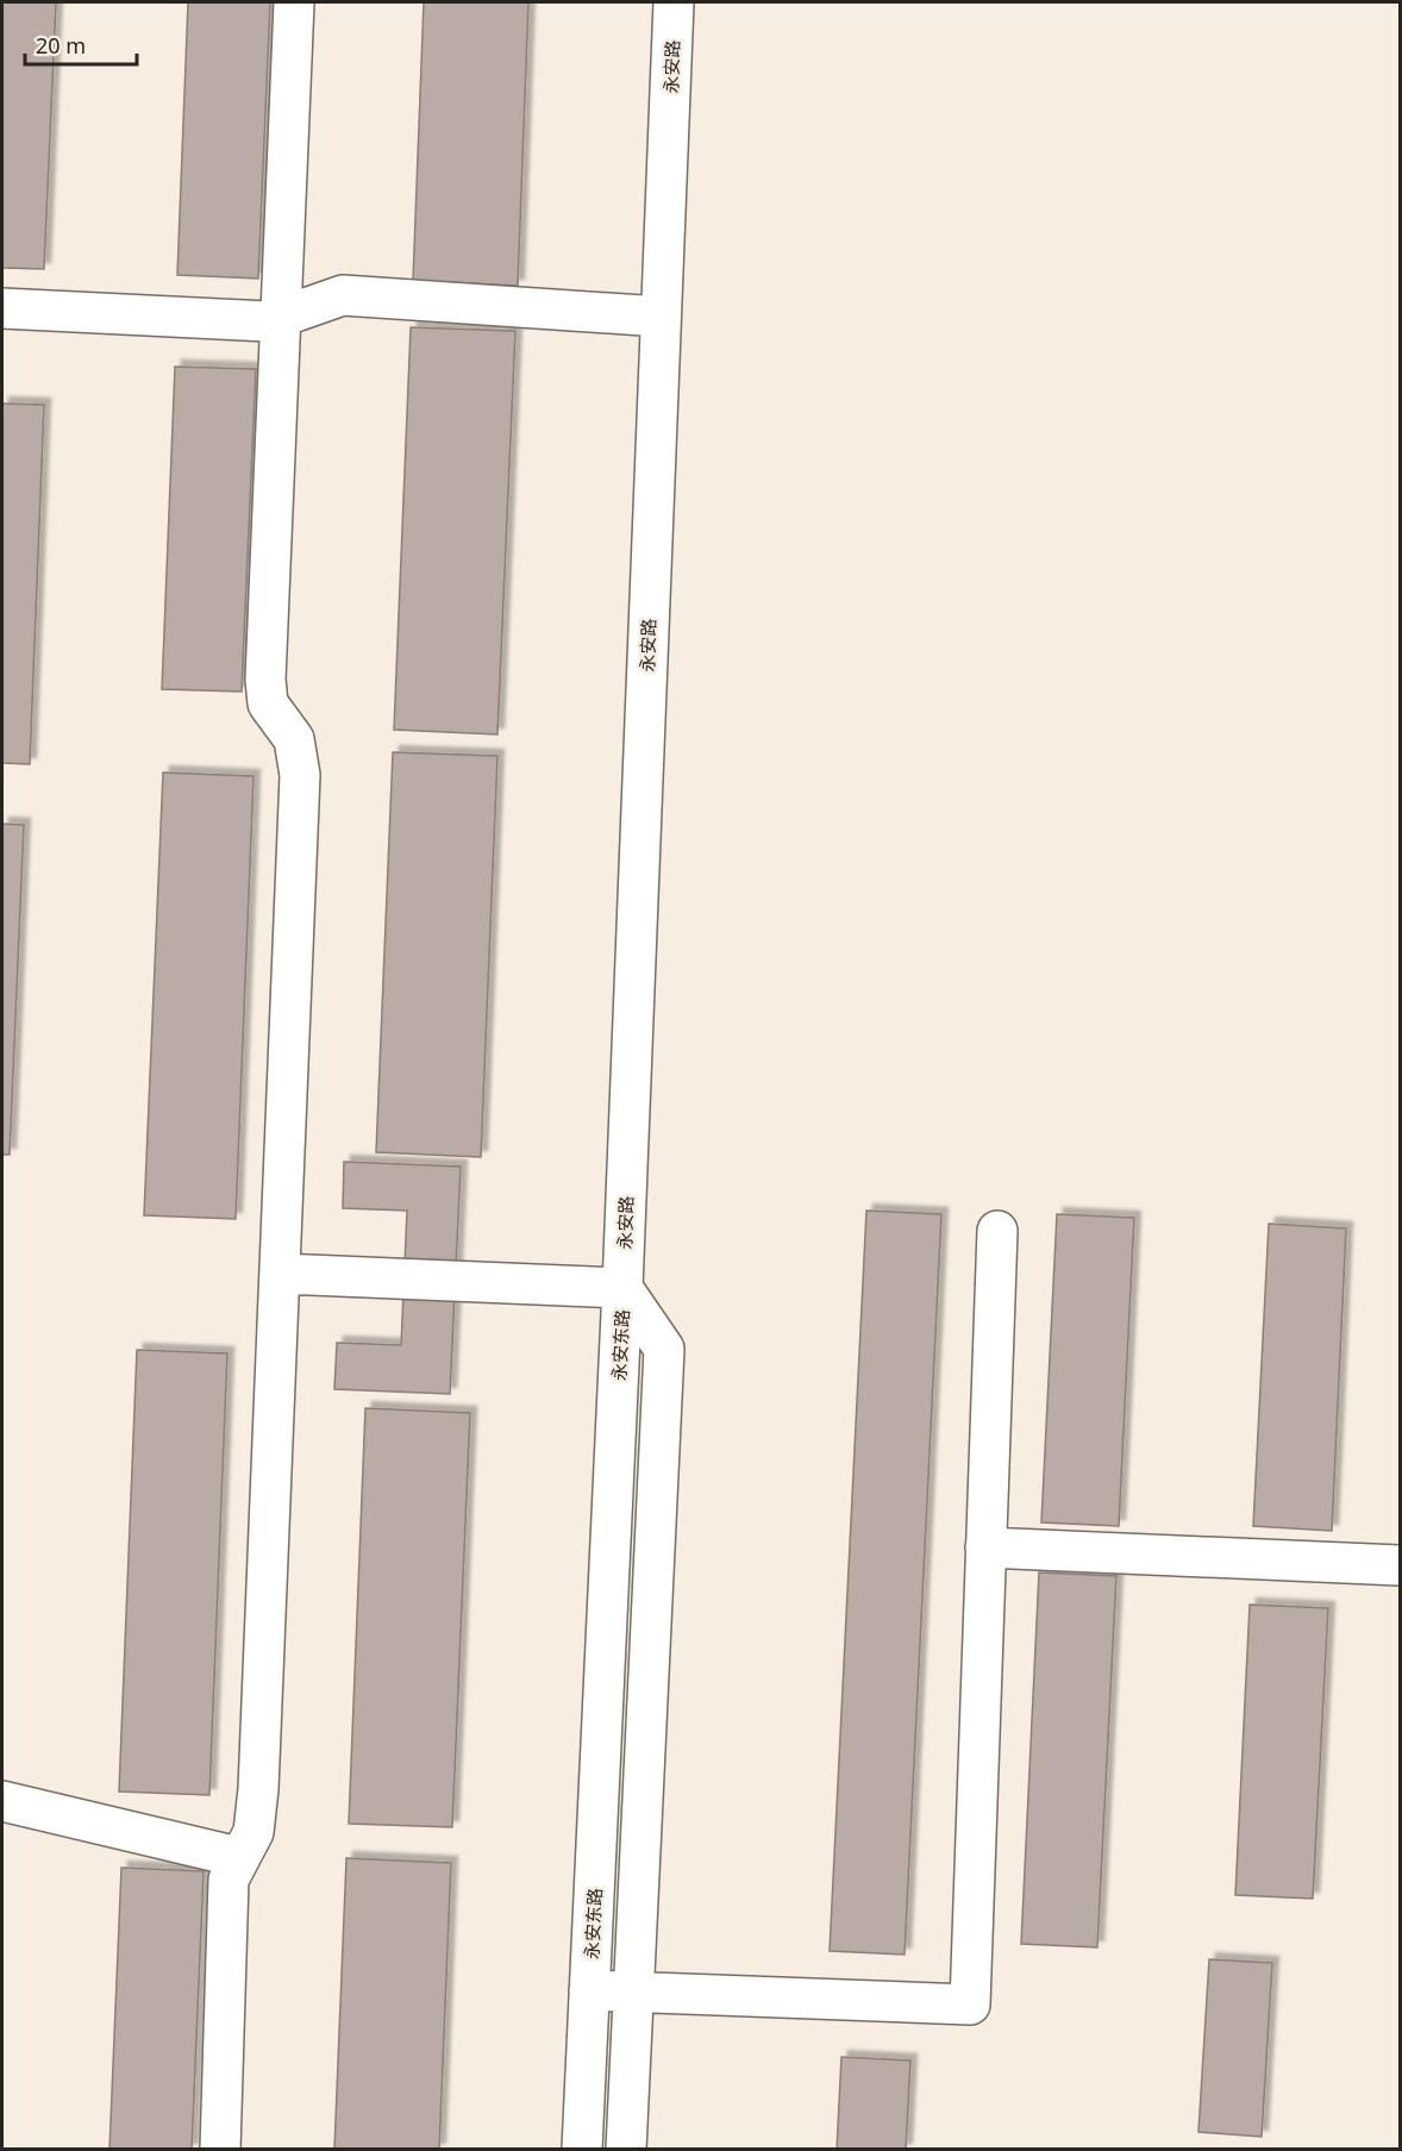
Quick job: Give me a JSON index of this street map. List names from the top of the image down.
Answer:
{
  "streets": {
    "street": ["永安路", "永安东路"]
  },
  "crossings": [
    ["永安路", "永安东路"]
  ],
  "scale_bar": "20 m"
}
